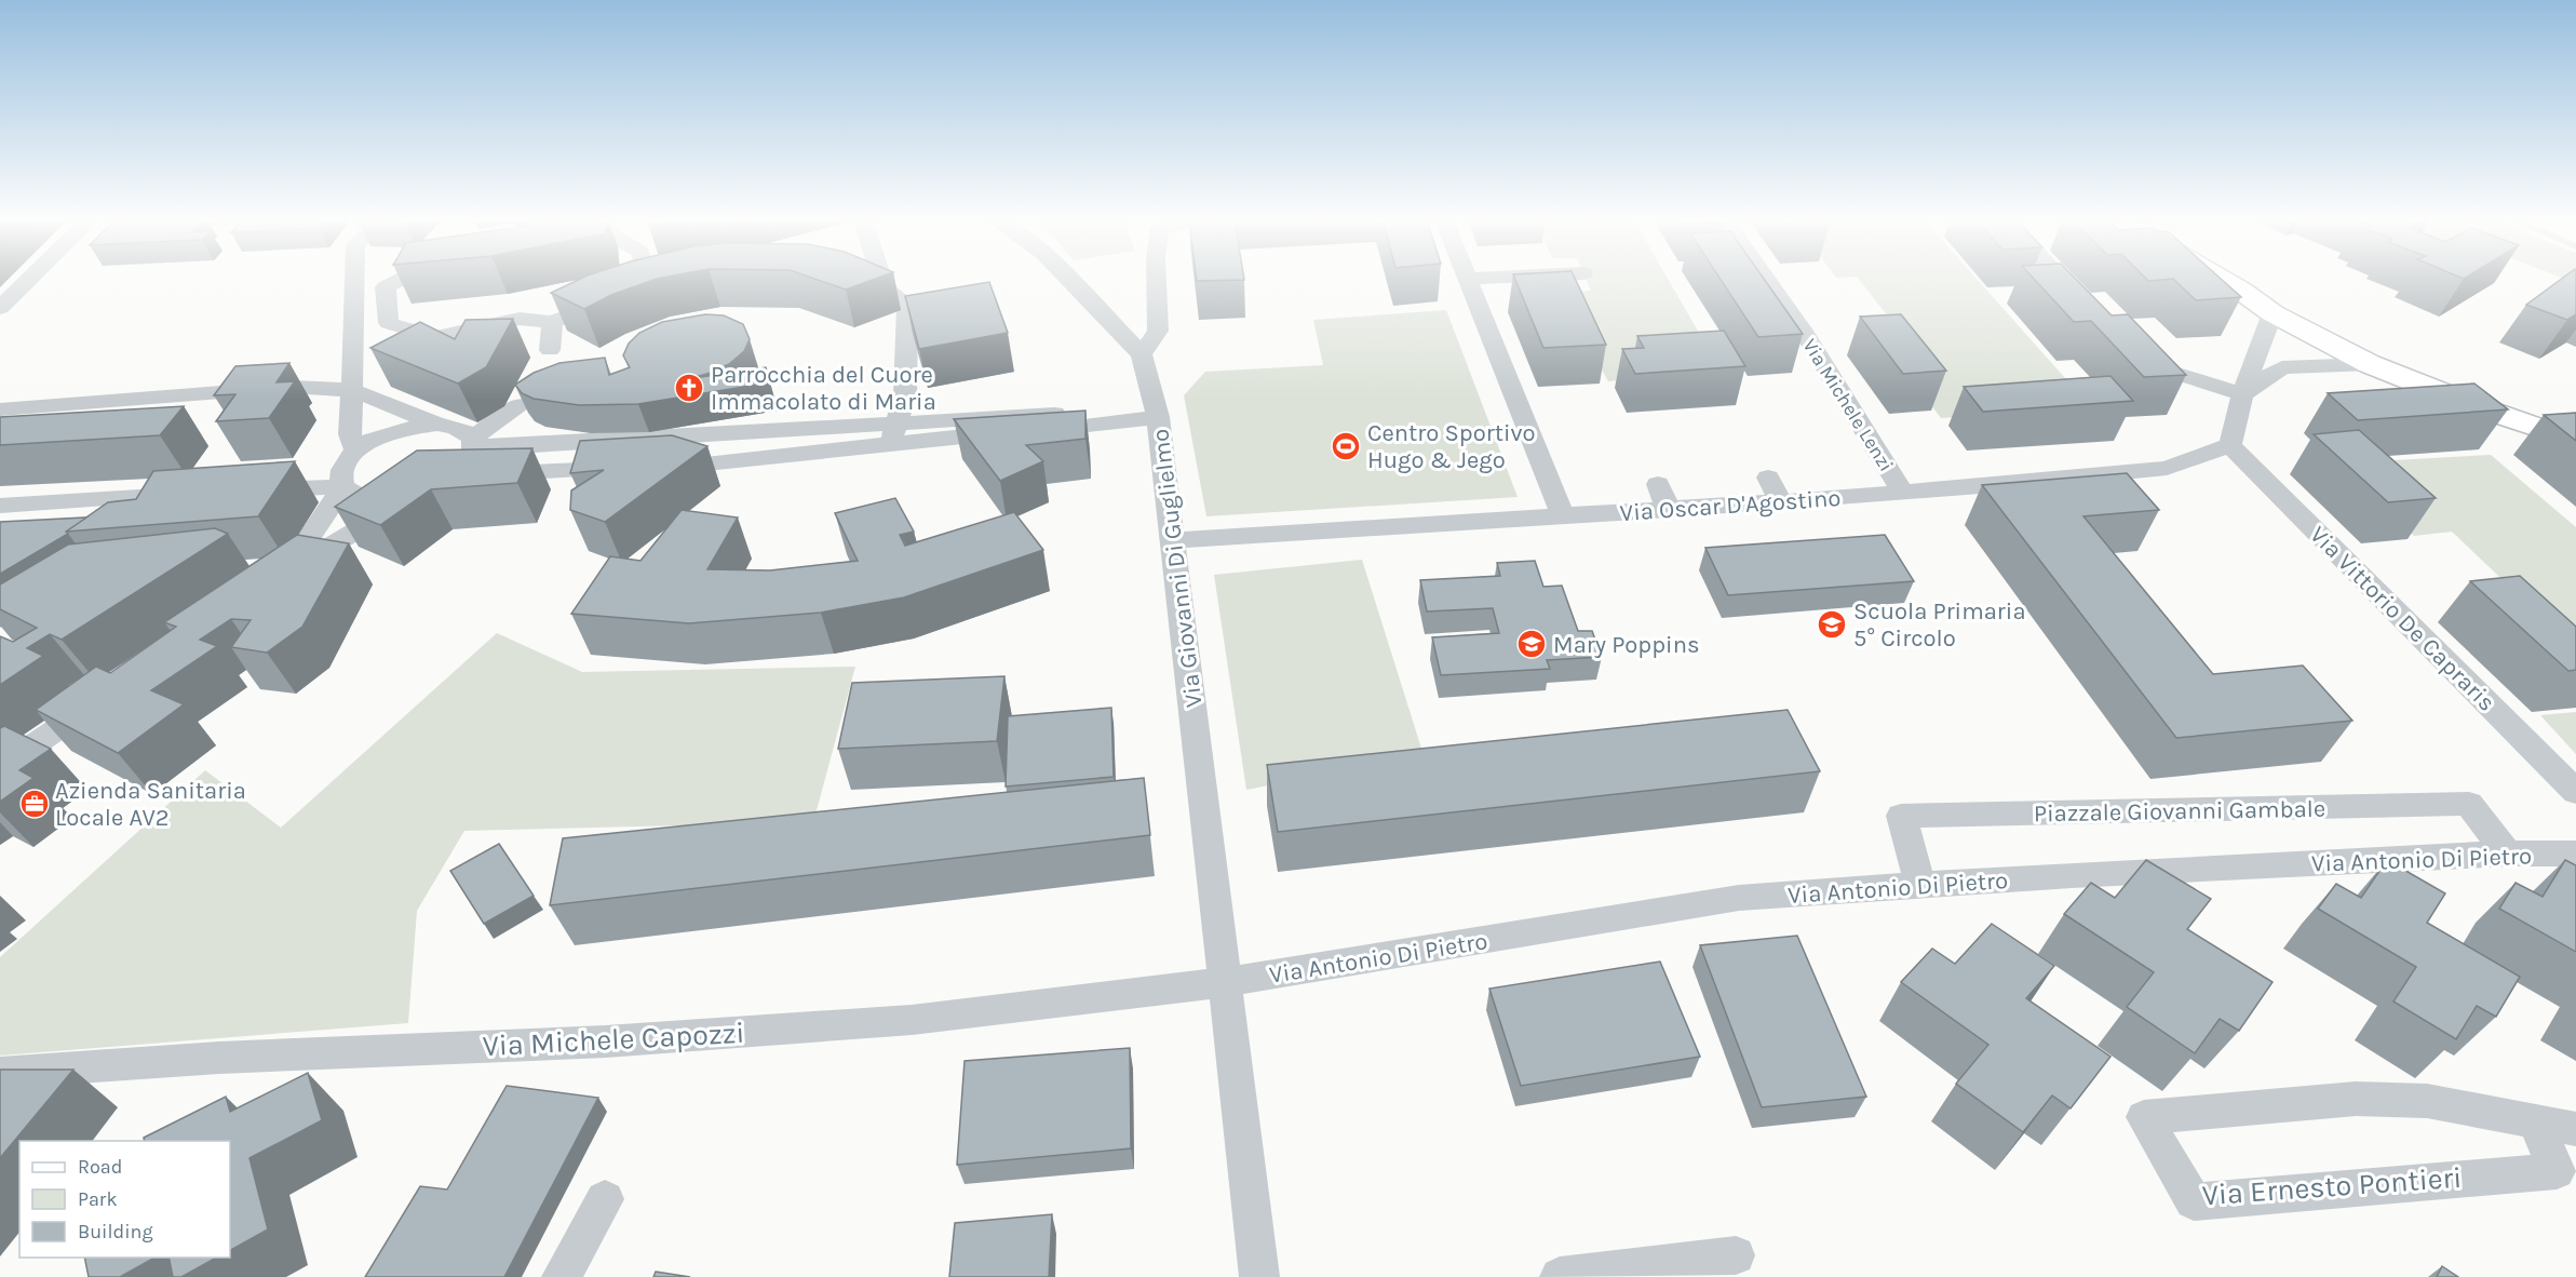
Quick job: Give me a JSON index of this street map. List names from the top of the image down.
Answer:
{
  "streets": {
    "street": [
      "Via Michele Lenzi",
      "Via Oscar D'Agostino",
      "Via Giovanni Di Guglielmo",
      "Via Vittorio De Capraris",
      "Piazzale Giovanni Gambale",
      "Via Antonio Di Pietro",
      "Via Michele Capozzi",
      "Via Ernesto Pontieri"
    ]
  },
  "crossings": [
    ["Via Michele Lenzi", "Via Oscar D'Agostino"],
    ["Via Oscar D'Agostino", "Via Giovanni Di Guglielmo"],
    ["Via Oscar D'Agostino", "Via Vittorio De Capraris"],
    ["Via Giovanni Di Guglielmo", "Via Antonio Di Pietro"],
    ["Via Giovanni Di Guglielmo", "Via Michele Capozzi"],
    ["Piazzale Giovanni Gambale", "Via Antonio Di Pietro"],
    ["Via Antonio Di Pietro", "Via Michele Capozzi"]
  ],
  "places": {
    "church": ["Parrocchia del Cuore Immacolato di Maria"],
    "sports": ["Centro Sportivo Hugo & Jego"],
    "school or university": ["Scuola Primaria 5° Circolo", "Mary Poppins"],
    "office": ["Azienda Sanitaria Locale AV2"]
  },
  "legend": ["Road", "Park", "Building"]
}
